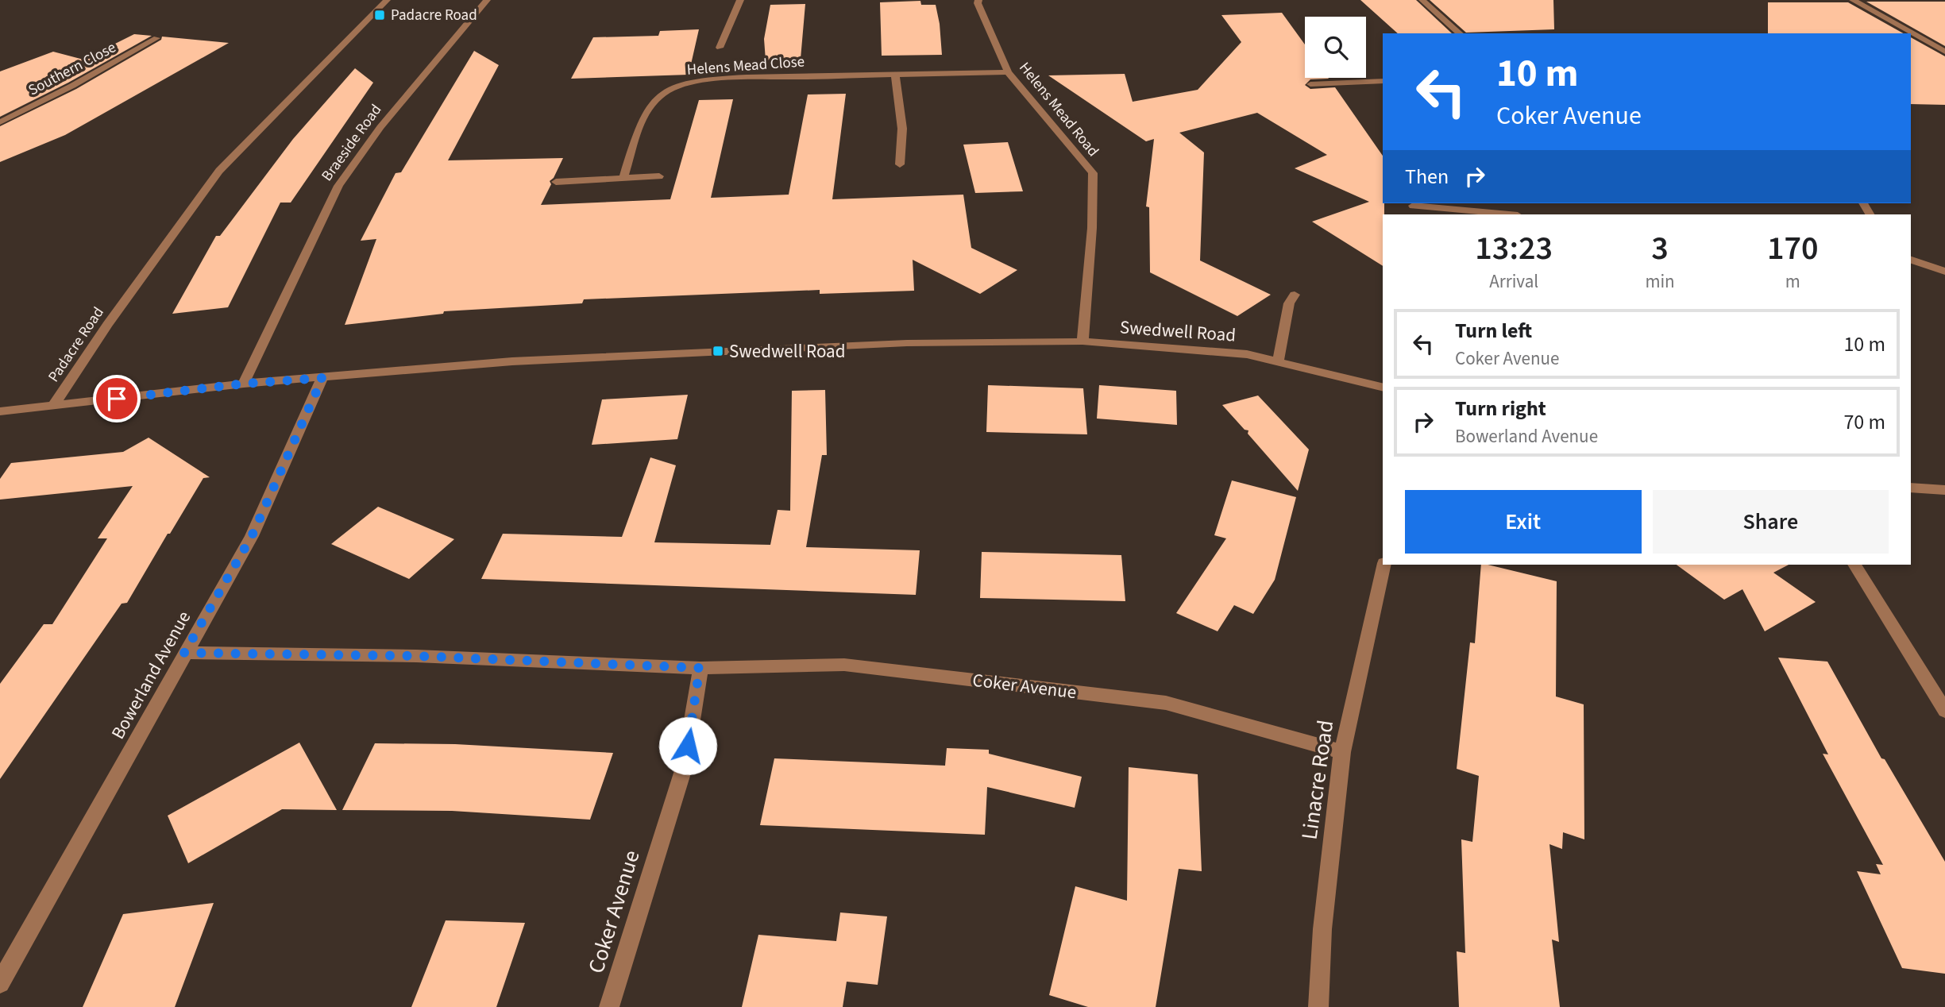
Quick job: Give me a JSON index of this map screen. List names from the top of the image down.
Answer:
{
  "streets": {
    "street": [
      "Helens Mead Close",
      "Southern Close",
      "Helens Mead Road",
      "Braeside Road",
      "Swedwell Road",
      "Padacre Road",
      "Bowerland Avenue",
      "Coker Avenue",
      "Linacre Road"
    ]
  },
  "crossings": [
    ["Helens Mead Close", "Helens Mead Road"],
    ["Helens Mead Road", "Swedwell Road"],
    ["Braeside Road", "Swedwell Road"],
    ["Swedwell Road", "Padacre Road"],
    ["Swedwell Road", "Bowerland Avenue"],
    ["Bowerland Avenue", "Coker Avenue"],
    ["Coker Avenue", "Linacre Road"]
  ],
  "places": {
    "transit": ["Padacre Road", "Swedwell Road"]
  },
  "page": {
    "turn": ["10 m", "Coker Avenue"],
    "then": "Then",
    "eta": [
      "13:23",
      "Arrival",
      "3",
      "min",
      "170",
      "m"
    ],
    "list": [
      {
        "name": "Turn left",
        "note": "Coker Avenue",
        "value": "10 m"
      },
      {
        "name": "Turn right",
        "note": "Bowerland Avenue",
        "value": "70 m"
      }
    ],
    "buttons": ["Exit", "Share"]
  }
}
